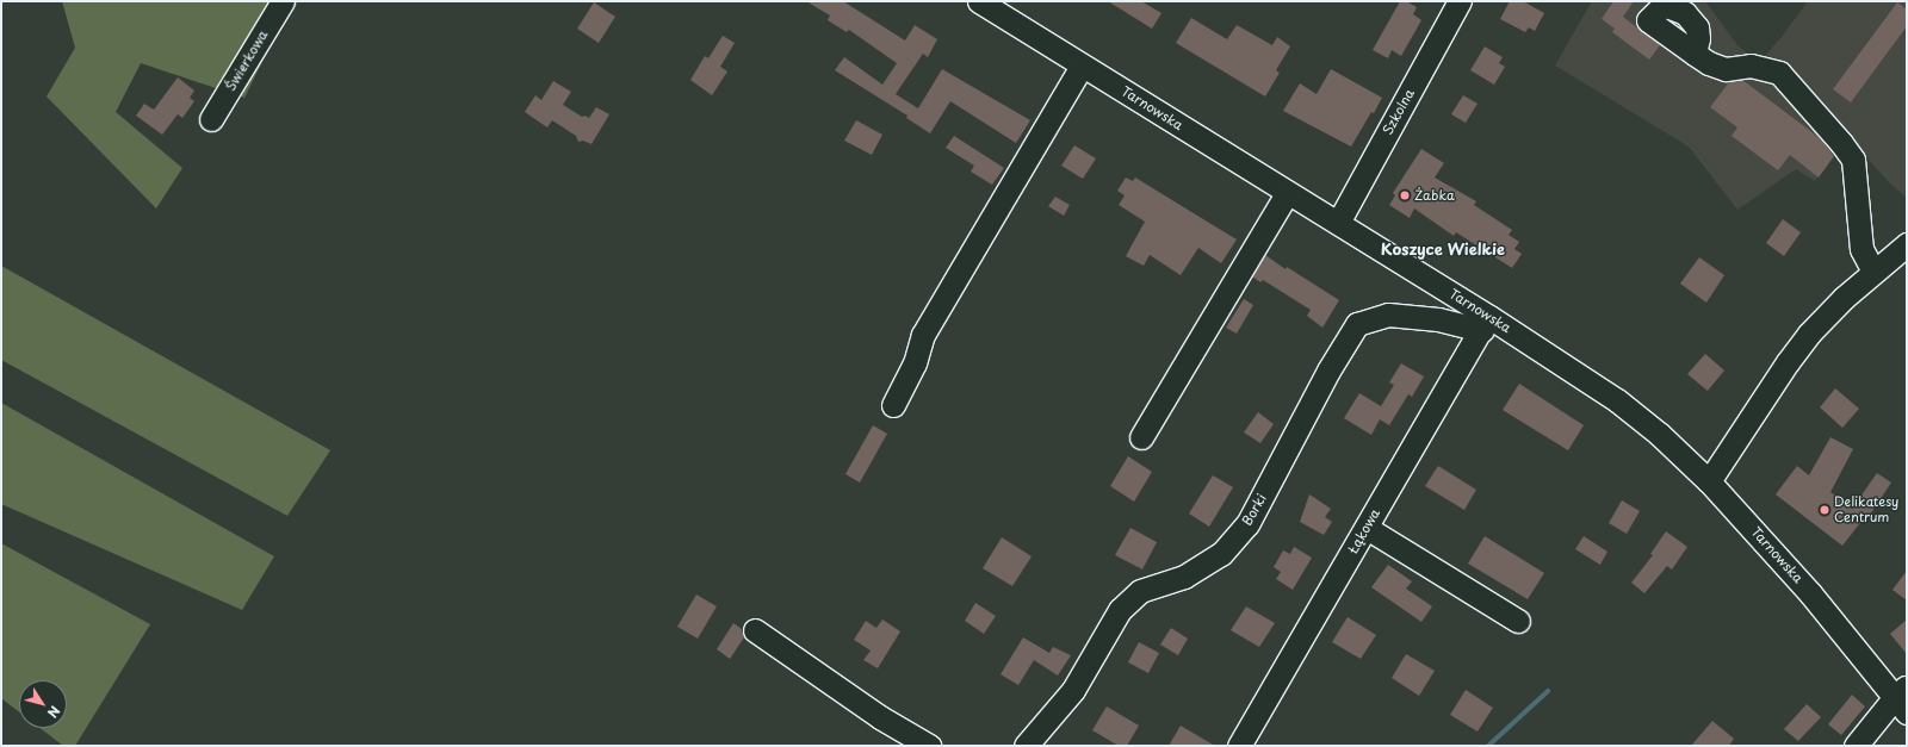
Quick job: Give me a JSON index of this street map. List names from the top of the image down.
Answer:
{
  "streets": {
    "street": [
      "Świerkowa",
      "Tarnowska",
      "Szkolna",
      "Borki",
      "Łąkowa"
    ]
  },
  "crossings": [
    ["Tarnowska", "Szkolna"],
    ["Tarnowska", "Borki"],
    ["Tarnowska", "Łąkowa"],
    ["Borki", "Łąkowa"]
  ],
  "districts": ["Koszyce Wielkie"],
  "places": ["Żabka", "Delikatesy Centrum"],
  "north": "bottom right"
}
